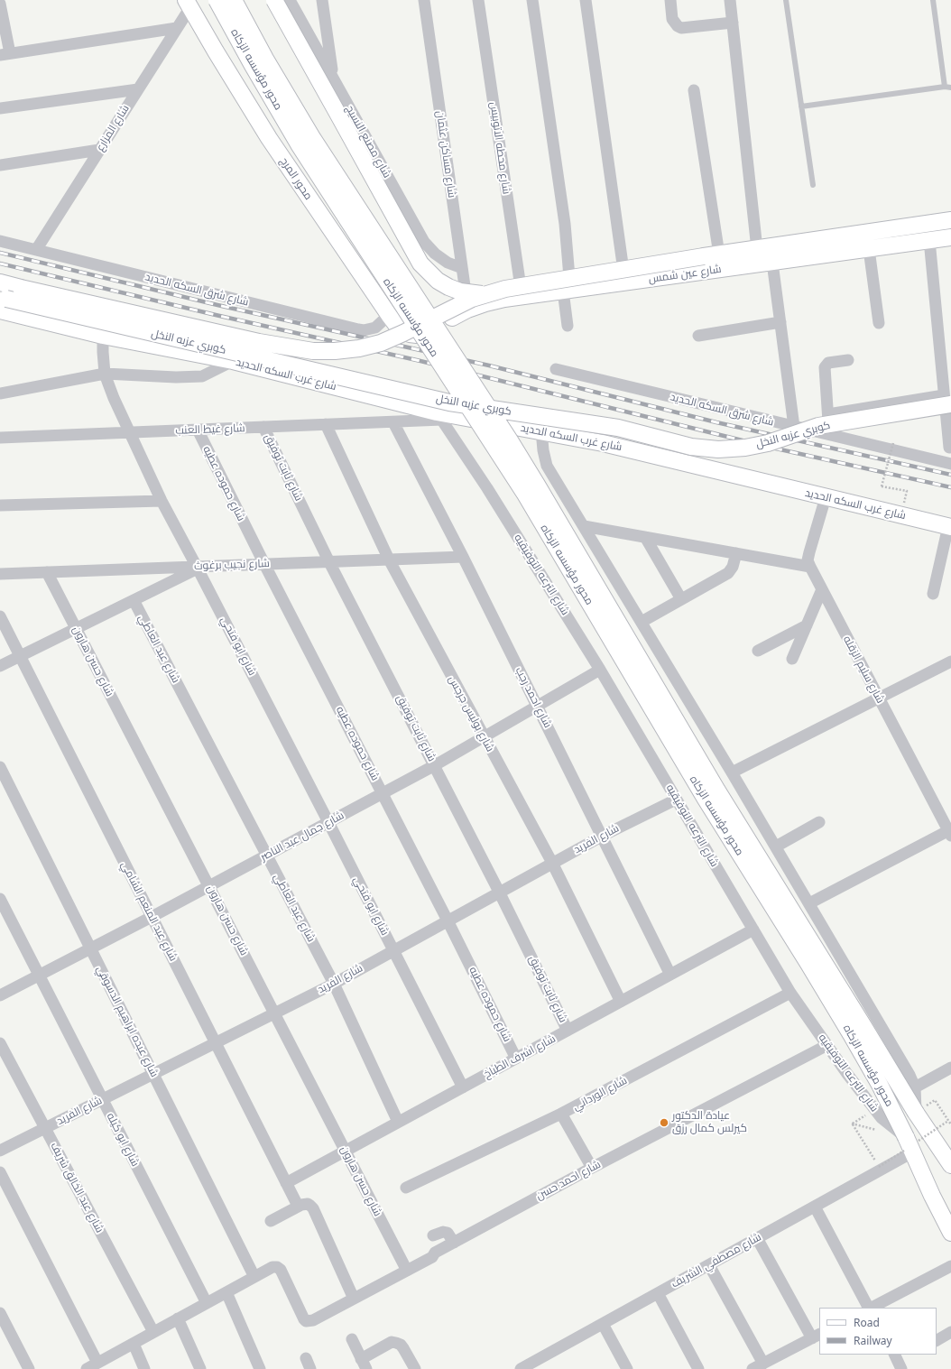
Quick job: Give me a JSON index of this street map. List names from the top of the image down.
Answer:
{
  "streets": {
    "main road": [
      "محور مؤسسه الزكاه",
      "محور المرج",
      "شارع عين شمس",
      "كوبري عزبه النخل",
      "شارع غرب السكه الحديد",
      "شارع الترعه التوفيقيه"
    ],
    "street": [
      "شارع المزارع",
      "شارع مصنع النسيج",
      "شارع محطه الاتوبيس",
      "شارع مساكن عثمان",
      "شارع شرق السكه الحديد",
      "شارع غيط العنب",
      "شارع ثابت توفيق",
      "شارع حموده عطيه",
      "شارع نجيب برغوث",
      "شارع ابو فتحي",
      "شارع عبد العاطي",
      "شارع حسن هارون",
      "شارع سليم الزقله",
      "شارع احمد رجب",
      "شارع بوليس جرجس",
      "شارع جمال عبد الناصر",
      "شارع الفريد",
      "شارع عبد المنعم الشامي",
      "شارع عبده ابراهيم الدسوقي",
      "شارع اشرف الطباخ",
      "شارع الورداني",
      "شارع ابو كيله",
      "شارع احمد حسن",
      "شارع عبد الخالق شريف",
      "شارع مصطفي الشريف"
    ]
  },
  "crossings": [
    ["محور مؤسسه الزكاه", "شارع الترعه التوفيقيه"],
    ["شارع المزارع", "محور المرج"],
    ["شارع المزارع", "شارع شرق السكه الحديد"],
    ["شارع مصنع النسيج", "شارع مساكن عثمان"],
    ["شارع محطه الاتوبيس", "شارع عين شمس"],
    ["شارع مساكن عثمان", "شارع عين شمس"],
    ["محور المرج", "شارع عين شمس"],
    ["محور المرج", "شارع شرق السكه الحديد"],
    ["شارع عين شمس", "كوبري عزبه النخل"],
    ["كوبري عزبه النخل", "شارع غرب السكه الحديد"],
    ["شارع غرب السكه الحديد", "شارع غيط العنب"],
    ["شارع غرب السكه الحديد", "شارع الترعه التوفيقيه"],
    ["شارع غرب السكه الحديد", "شارع ابو فتحي"],
    ["شارع غرب السكه الحديد", "شارع سليم الزقله"],
    ["شارع غيط العنب", "شارع ثابت توفيق"],
    ["شارع غيط العنب", "شارع حموده عطيه"],
    ["شارع غيط العنب", "شارع الترعه التوفيقيه"],
    ["شارع غيط العنب", "شارع ابو فتحي"],
    ["شارع غيط العنب", "شارع احمد رجب"],
    ["شارع غيط العنب", "شارع بوليس جرجس"],
    ["شارع ثابت توفيق", "شارع نجيب برغوث"],
    ["شارع ثابت توفيق", "شارع جمال عبد الناصر"],
    ["شارع ثابت توفيق", "شارع الفريد"],
    ["شارع ثابت توفيق", "شارع اشرف الطباخ"],
    ["شارع حموده عطيه", "شارع نجيب برغوث"],
    ["شارع حموده عطيه", "شارع جمال عبد الناصر"],
    ["شارع حموده عطيه", "شارع الفريد"],
    ["شارع حموده عطيه", "شارع اشرف الطباخ"],
    ["شارع نجيب برغوث", "شارع ابو فتحي"],
    ["شارع نجيب برغوث", "شارع حسن هارون"],
    ["شارع نجيب برغوث", "شارع احمد رجب"],
    ["شارع نجيب برغوث", "شارع بوليس جرجس"],
    ["شارع الترعه التوفيقيه", "شارع جمال عبد الناصر"],
    ["شارع الترعه التوفيقيه", "شارع الفريد"],
    ["شارع الترعه التوفيقيه", "شارع اشرف الطباخ"],
    ["شارع الترعه التوفيقيه", "شارع الورداني"],
    ["شارع الترعه التوفيقيه", "شارع احمد حسن"],
    ["شارع الترعه التوفيقيه", "شارع مصطفي الشريف"],
    ["شارع ابو فتحي", "شارع جمال عبد الناصر"],
    ["شارع ابو فتحي", "شارع الفريد"],
    ["شارع ابو فتحي", "شارع اشرف الطباخ"],
    ["شارع عبد العاطي", "شارع جمال عبد الناصر"],
    ["شارع عبد العاطي", "شارع الفريد"],
    ["شارع عبد العاطي", "شارع اشرف الطباخ"],
    ["شارع حسن هارون", "شارع جمال عبد الناصر"],
    ["شارع حسن هارون", "شارع الفريد"],
    ["شارع حسن هارون", "شارع اشرف الطباخ"],
    ["شارع حسن هارون", "شارع احمد حسن"],
    ["شارع احمد رجب", "شارع جمال عبد الناصر"],
    ["شارع احمد رجب", "شارع الفريد"],
    ["شارع احمد رجب", "شارع اشرف الطباخ"],
    ["شارع بوليس جرجس", "شارع جمال عبد الناصر"],
    ["شارع بوليس جرجس", "شارع الفريد"],
    ["شارع بوليس جرجس", "شارع اشرف الطباخ"],
    ["شارع جمال عبد الناصر", "شارع عبد المنعم الشامي"],
    ["شارع جمال عبد الناصر", "شارع عبده ابراهيم الدسوقي"],
    ["شارع جمال عبد الناصر", "شارع ابو كيله"],
    ["شارع الفريد", "شارع عبد المنعم الشامي"],
    ["شارع الفريد", "شارع عبده ابراهيم الدسوقي"],
    ["شارع الفريد", "شارع ابو كيله"],
    ["شارع الفريد", "شارع عبد الخالق شريف"],
    ["شارع عبد المنعم الشامي", "شارع اشرف الطباخ"],
    ["شارع عبده ابراهيم الدسوقي", "شارع احمد حسن"]
  ],
  "places": ["عيادة الدكتور كيرلس كمال رزق"],
  "legend": ["Road", "Railway"]
}
